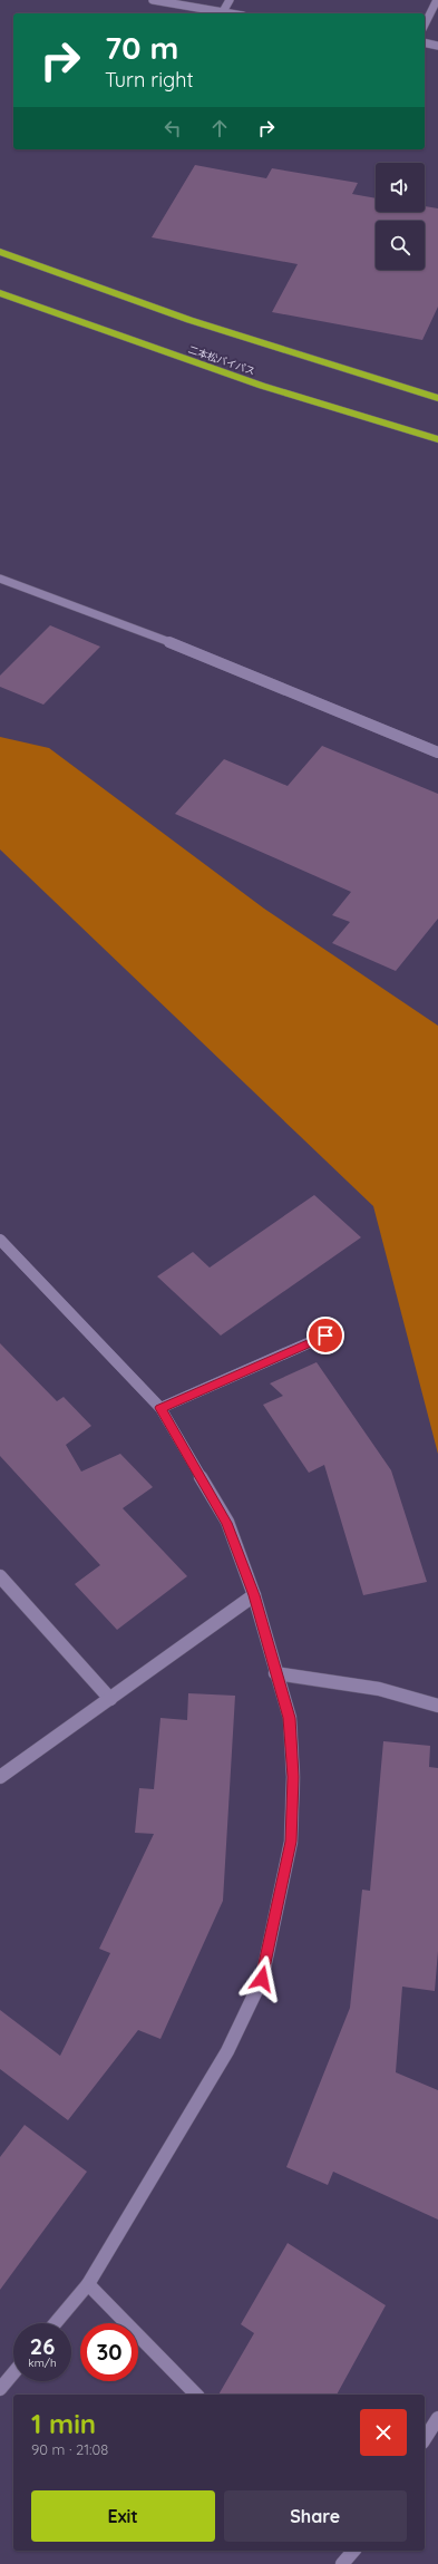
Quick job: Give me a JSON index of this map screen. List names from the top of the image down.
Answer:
{
  "streets": {
    "highway": ["二本松バイパス"]
  },
  "page": {
    "turn": ["70 m", "Turn right"],
    "speed": "26 km/h",
    "limit": "30",
    "heading": ["1 min", "90 m · 21:08"],
    "buttons": ["Exit", "Share"]
  }
}
